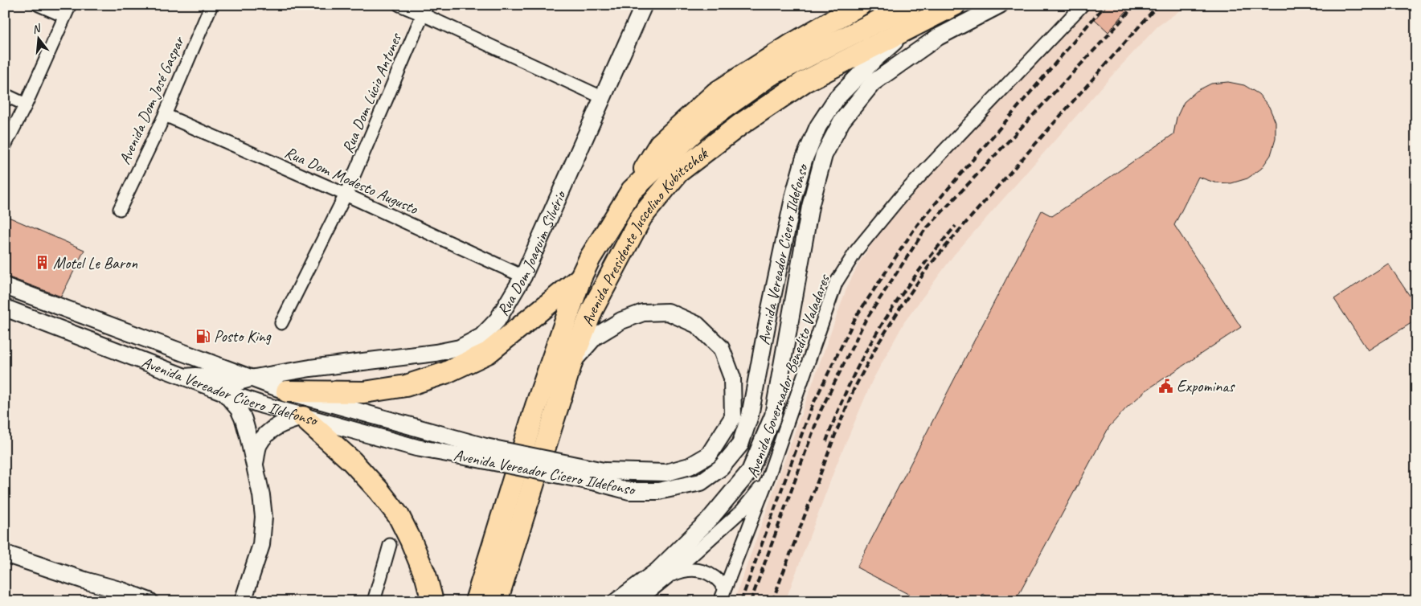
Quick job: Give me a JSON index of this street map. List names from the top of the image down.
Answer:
{
  "streets": {
    "highway": ["Avenida Presidente Juscelino Kubitschek"],
    "main road": ["Rua Dom Joaquim Silvério", "Avenida Vereador Cícero Ildefonso"],
    "street": [
      "Rua Dom Lúcio Antunes",
      "Avenida Dom José Gaspar",
      "Rua Dom Modesto Augusto",
      "Avenida Governador Benedito Valadares"
    ]
  },
  "crossings": [
    ["Rua Dom Lúcio Antunes", "Rua Dom Modesto Augusto"],
    ["Avenida Dom José Gaspar", "Rua Dom Modesto Augusto"],
    ["Rua Dom Modesto Augusto", "Rua Dom Joaquim Silvério"],
    ["Avenida Presidente Juscelino Kubitschek", "Avenida Vereador Cícero Ildefonso"],
    ["Rua Dom Joaquim Silvério", "Avenida Vereador Cícero Ildefonso"]
  ],
  "places": {
    "building": ["Motel Le Baron"],
    "fuel station": ["Posto King"],
    "public building": ["Expominas"]
  },
  "north": "top"
}
